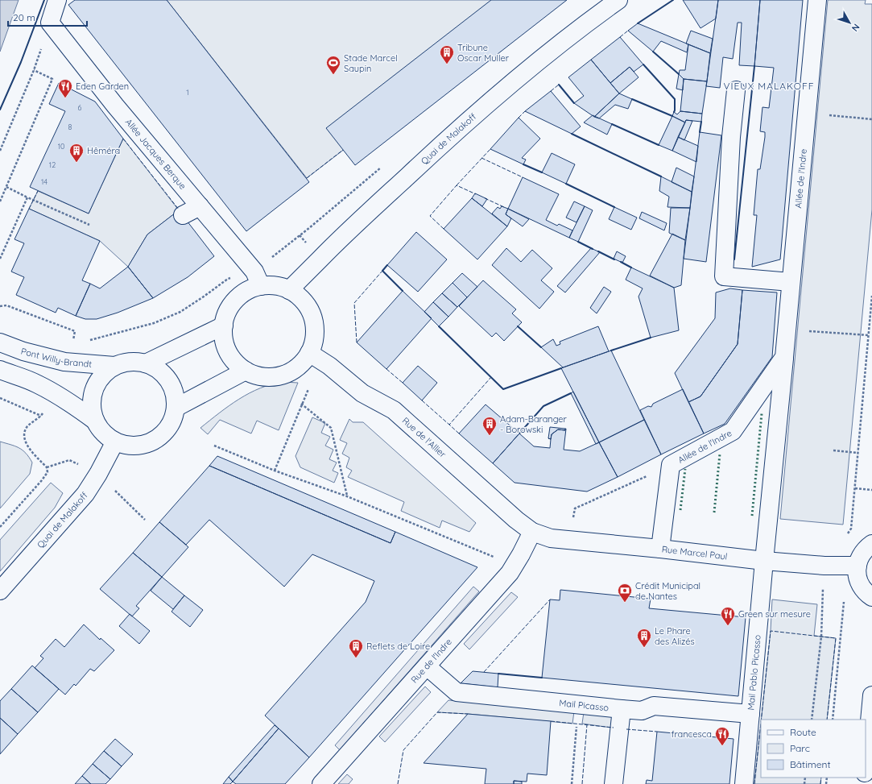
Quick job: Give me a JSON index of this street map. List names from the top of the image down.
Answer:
{
  "streets": {
    "street": [
      "Quai de Malakoff",
      "Allée Jacques Berque",
      "Allée de l'Indre",
      "Pont Willy-Brandt",
      "Rue de l'Allier",
      "Rue Marcel Paul",
      "Rue de l'Indre",
      "Mail Pablo Picasso",
      "Mail Picasso"
    ]
  },
  "crossings": [
    ["Quai de Malakoff", "Allée Jacques Berque"],
    ["Quai de Malakoff", "Pont Willy-Brandt"],
    ["Quai de Malakoff", "Rue de l'Allier"],
    ["Allée Jacques Berque", "Rue de l'Allier"],
    ["Allée de l'Indre", "Rue Marcel Paul"],
    ["Allée de l'Indre", "Mail Pablo Picasso"],
    ["Rue de l'Allier", "Rue Marcel Paul"],
    ["Rue de l'Allier", "Rue de l'Indre"],
    ["Rue Marcel Paul", "Rue de l'Indre"],
    ["Rue Marcel Paul", "Mail Pablo Picasso"],
    ["Rue de l'Indre", "Mail Picasso"],
    ["Mail Pablo Picasso", "Mail Picasso"]
  ],
  "districts": ["VIEUX MALAKOFF"],
  "places": {
    "building": [
      "Tribune Oscar Muller",
      "Hêméra",
      "Adam-Baranger - Borowski",
      "Le Phare des Alizés",
      "Reflets de Loire"
    ],
    "sports": ["Stade Marcel Saupin"],
    "restaurant": ["Eden Garden", "Green sur mesure", "francesca"],
    "bank": ["Crédit Municipal de Nantes"]
  },
  "house_numbers": [
    "1",
    "6",
    "8",
    "10",
    "12",
    "14"
  ],
  "legend": ["Route", "Parc", "Bâtiment"],
  "scale_bar": "20 m",
  "north": "bottom right"
}
